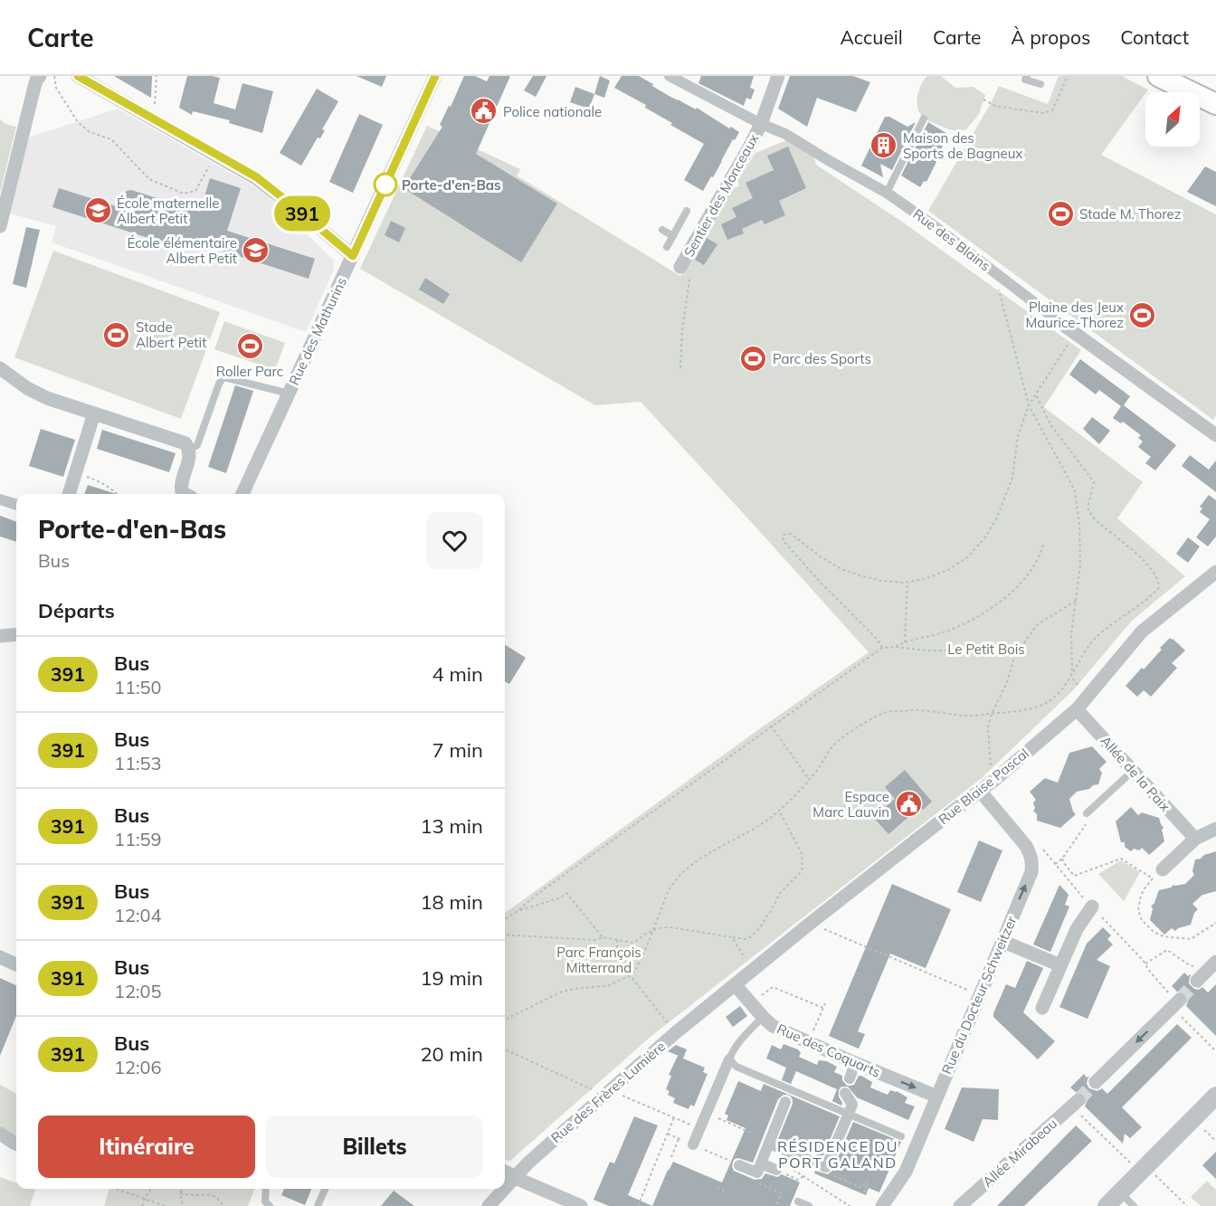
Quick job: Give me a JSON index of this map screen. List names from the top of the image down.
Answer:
{
  "streets": {
    "street": [
      "Sentier des Monceaux",
      "Rue des Blains",
      "Rue des Mathurins",
      "Allée de la Paix",
      "Rue Blaise Pascal",
      "Rue du Docteur Schweitzer",
      "Rue des Coquarts",
      "Rue des Frères Lumière",
      "Allée Mirabeau"
    ]
  },
  "crossings": [
    ["Sentier des Monceaux", "Rue des Blains"],
    ["Allée de la Paix", "Rue Blaise Pascal"],
    ["Rue Blaise Pascal", "Rue du Docteur Schweitzer"],
    ["Rue Blaise Pascal", "Rue des Coquarts"],
    ["Rue Blaise Pascal", "Rue des Frères Lumière"],
    ["Rue du Docteur Schweitzer", "Rue des Coquarts"],
    ["Rue des Coquarts", "Rue des Frères Lumière"]
  ],
  "one_way": ["Rue des Coquarts"],
  "districts": ["RÉSIDENCE DU PORT GALAND"],
  "parks": ["Le Petit Bois", "Parc François Mitterrand"],
  "places": {
    "public building": ["Police nationale", "Espace Marc Lauvin"],
    "building": ["Maison des Sports de Bagneux"],
    "other": ["Porte-d'en-Bas"],
    "school or university": ["École maternelle Albert Petit", "École élémentaire Albert Petit"],
    "sports": [
      "Stade M. Thorez",
      "Plaine des Jeux Maurice-Thorez",
      "Stade Albert Petit",
      "Roller Parc",
      "Parc des Sports"
    ]
  },
  "lines": ["bus line 391"],
  "north": "top right",
  "page": {
    "header": "Carte",
    "nav": [
      "Accueil",
      "Carte",
      "À propos",
      "Contact"
    ],
    "on_map": "391",
    "heading": [
      ["Porte-d'en-Bas", "Bus"],
      "Départs"
    ],
    "list": [
      {
        "mark": "391",
        "name": "Bus",
        "note": "11:50",
        "value": "4 min"
      },
      {
        "mark": "391",
        "name": "Bus",
        "note": "11:53",
        "value": "7 min"
      },
      {
        "mark": "391",
        "name": "Bus",
        "note": "11:59",
        "value": "13 min"
      },
      {
        "mark": "391",
        "name": "Bus",
        "note": "12:04",
        "value": "18 min"
      },
      {
        "mark": "391",
        "name": "Bus",
        "note": "12:05",
        "value": "19 min"
      },
      {
        "mark": "391",
        "name": "Bus",
        "note": "12:06",
        "value": "20 min"
      }
    ],
    "buttons": ["Itinéraire", "Billets"]
  }
}
